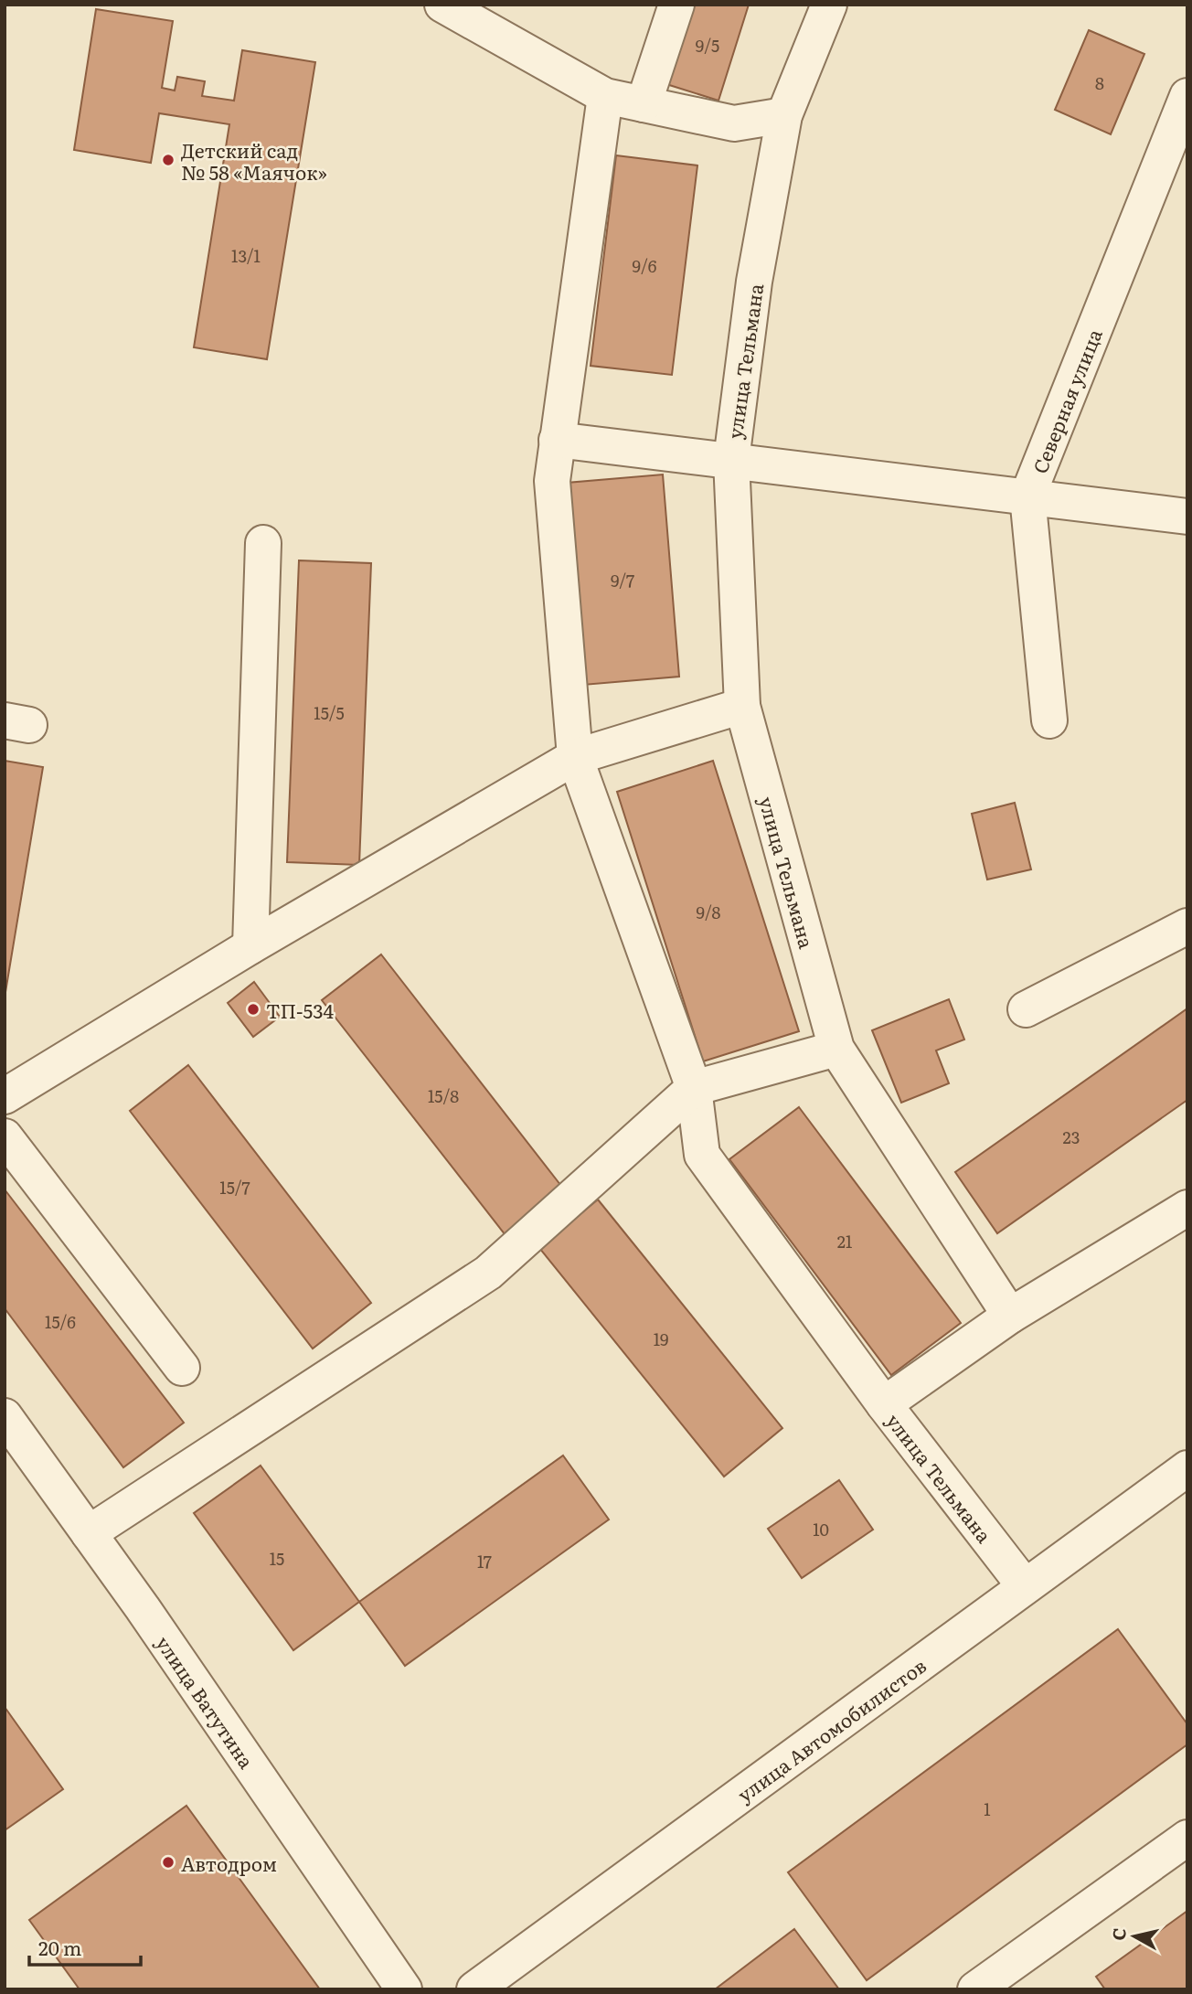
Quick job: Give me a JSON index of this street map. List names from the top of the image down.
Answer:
{
  "streets": {
    "street": [
      "улица Тельмана",
      "Северная улица",
      "улица Ватутина",
      "улица Автомобилистов"
    ]
  },
  "crossings": [
    ["улица Тельмана", "улица Автомобилистов"]
  ],
  "places": ["Детский сад № 58 «Маячок»", "ТП-534", "Автодром"],
  "house_numbers": [
    "9/5",
    "8",
    "13/1",
    "9/6",
    "9/7",
    "15/5",
    "9/8",
    "15/8",
    "23",
    "15/7",
    "21",
    "15/6",
    "19",
    "10",
    "15",
    "17",
    "1"
  ],
  "scale_bar": "20 m",
  "north": "left"
}
